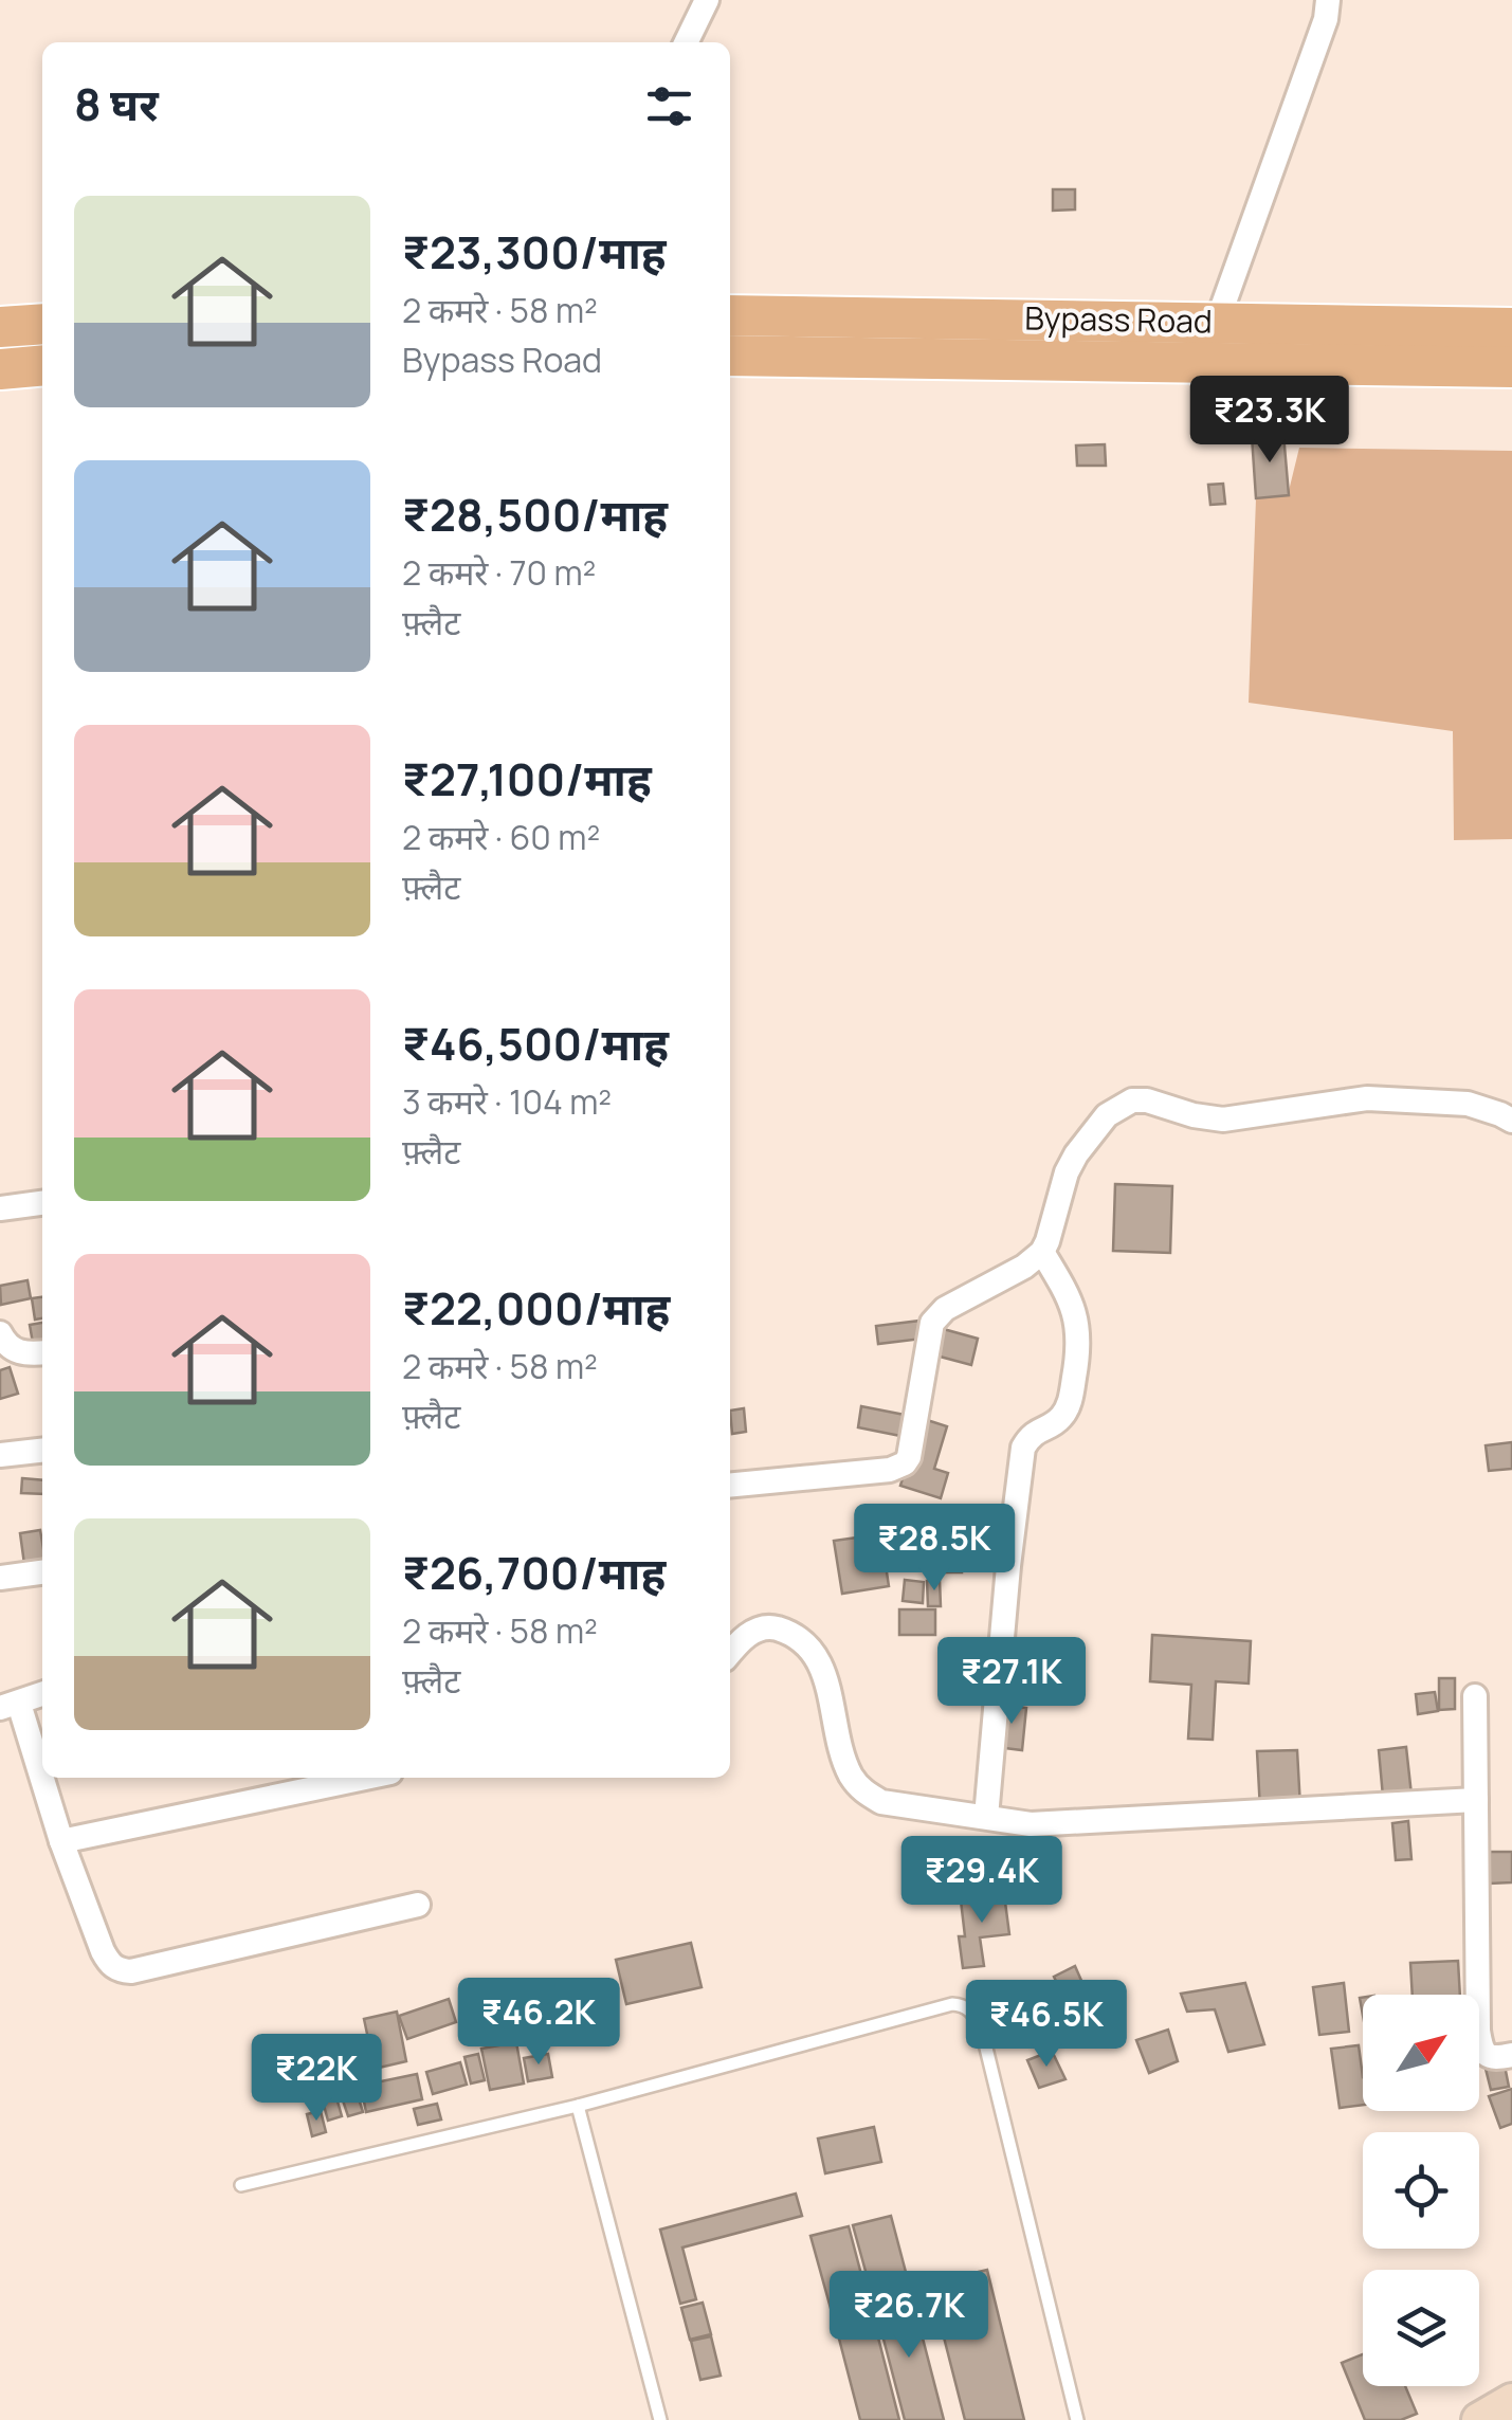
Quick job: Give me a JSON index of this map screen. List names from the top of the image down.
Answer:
{
  "streets": {
    "main road": ["Bypass Road"]
  },
  "north": "top right",
  "page": {
    "heading": "8 घर",
    "list": [
      {
        "name": "₹23,300/माह",
        "note": "2 कमरे · 58 m² · Bypass Road"
      },
      {
        "name": "₹28,500/माह",
        "note": "2 कमरे · 70 m² · फ़्लैट"
      },
      {
        "name": "₹27,100/माह",
        "note": "2 कमरे · 60 m² · फ़्लैट"
      },
      {
        "name": "₹46,500/माह",
        "note": "3 कमरे · 104 m² · फ़्लैट"
      },
      {
        "name": "₹22,000/माह",
        "note": "2 कमरे · 58 m² · फ़्लैट"
      },
      {
        "name": "₹26,700/माह",
        "note": "2 कमरे · 58 m² · फ़्लैट"
      }
    ],
    "price": [
      "₹23.3K",
      "₹28.5K",
      "₹27.1K",
      "₹29.4K",
      "₹46.2K",
      "₹46.5K",
      "₹22K",
      "₹26.7K"
    ]
  }
}
